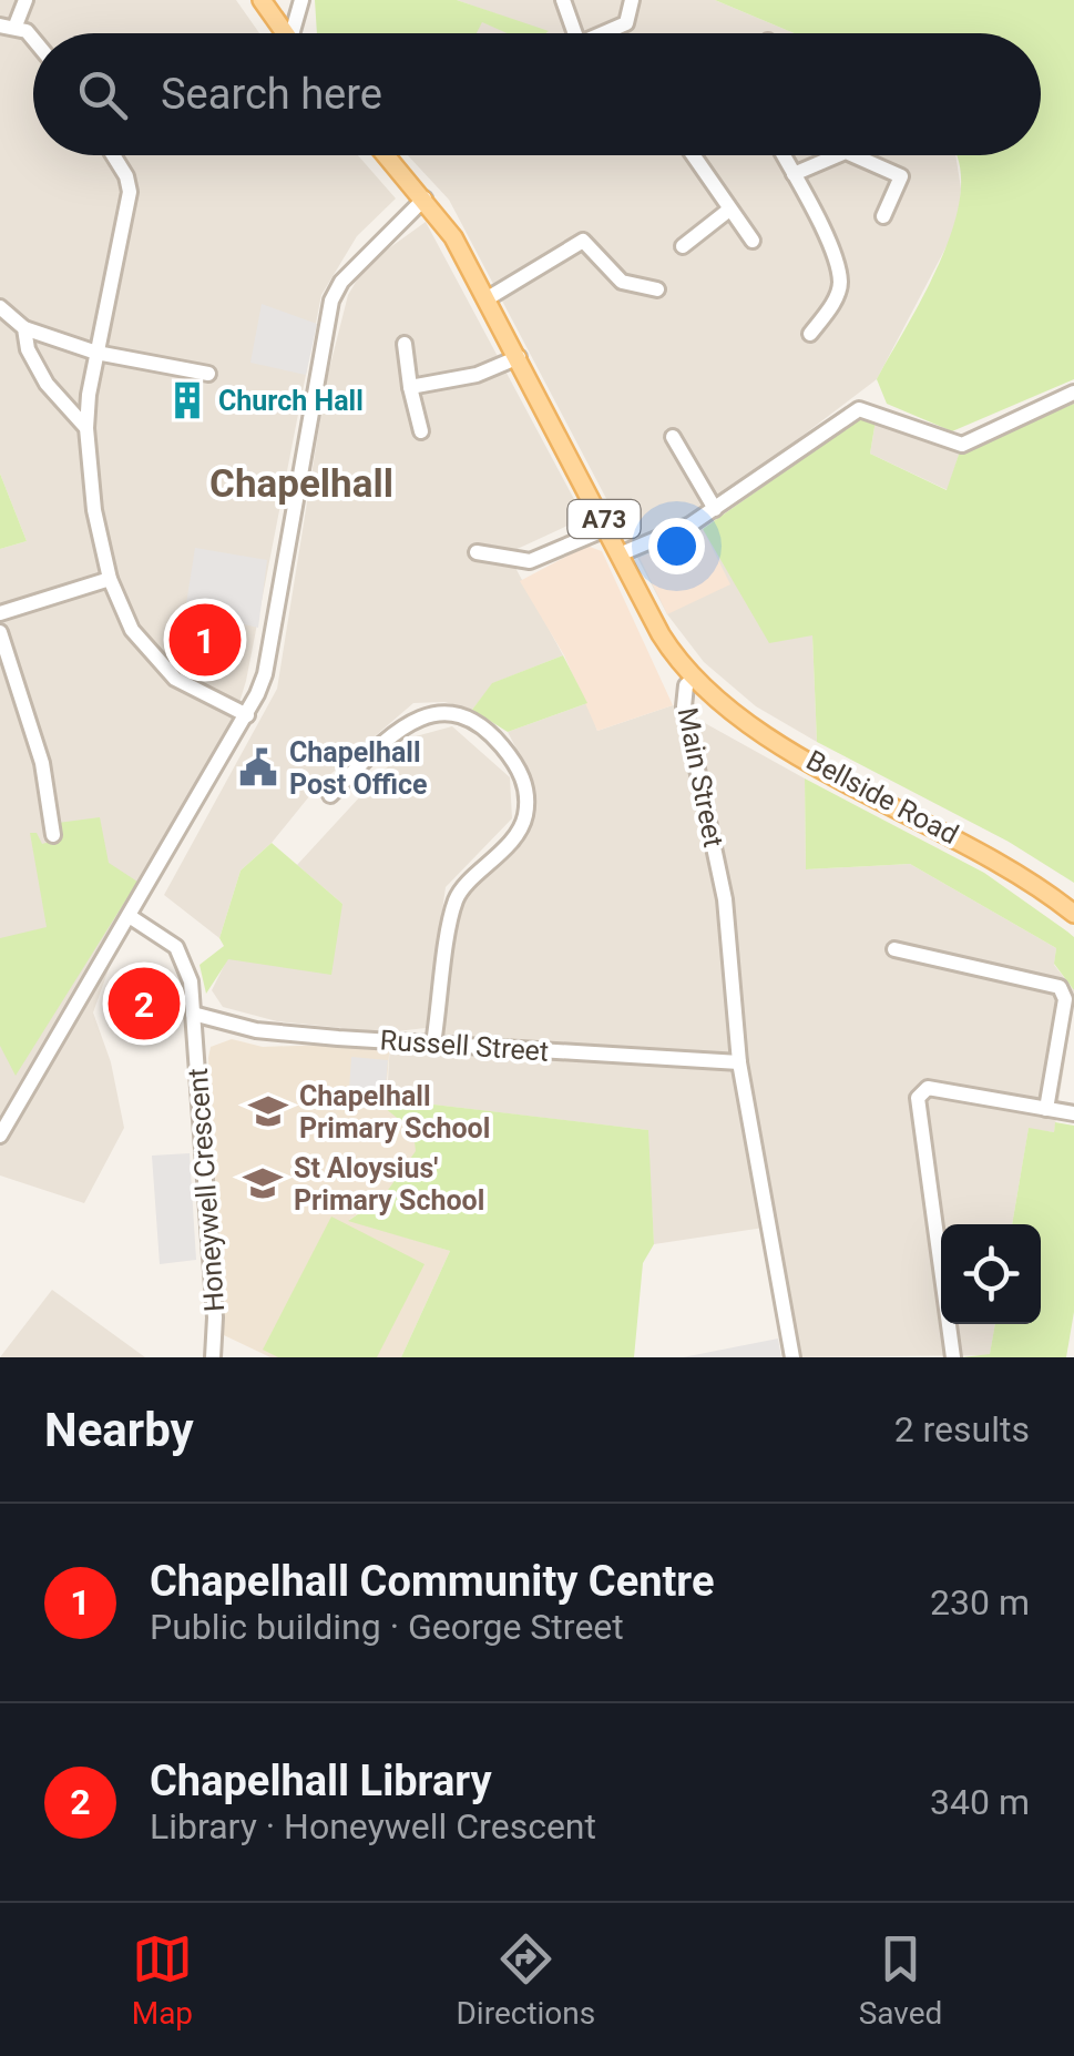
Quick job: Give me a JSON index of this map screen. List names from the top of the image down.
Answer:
{
  "streets": {
    "main road": ["A73", "Main Street", "Bellside Road"],
    "street": ["Russell Street", "Honeywell Crescent"]
  },
  "crossings": [
    ["A73", "Main Street"],
    ["Main Street", "Bellside Road"],
    ["Main Street", "Russell Street"],
    ["Russell Street", "Honeywell Crescent"]
  ],
  "districts": ["Chapelhall"],
  "places": {
    "building": ["Church Hall"],
    "public building": ["Chapelhall Post Office"],
    "school or university": ["Chapelhall Primary School", "St Aloysius' Primary School"]
  },
  "page": {
    "search": "Search here",
    "pins": ["1", "2"],
    "heading": ["Nearby", "2 results"],
    "list": [
      {
        "mark": "1",
        "name": "Chapelhall Community Centre",
        "note": "Public building · George Street",
        "value": "230 m"
      },
      {
        "mark": "2",
        "name": "Chapelhall Library",
        "note": "Library · Honeywell Crescent",
        "value": "340 m"
      }
    ],
    "nav": ["Map", "Directions", "Saved"]
  }
}
